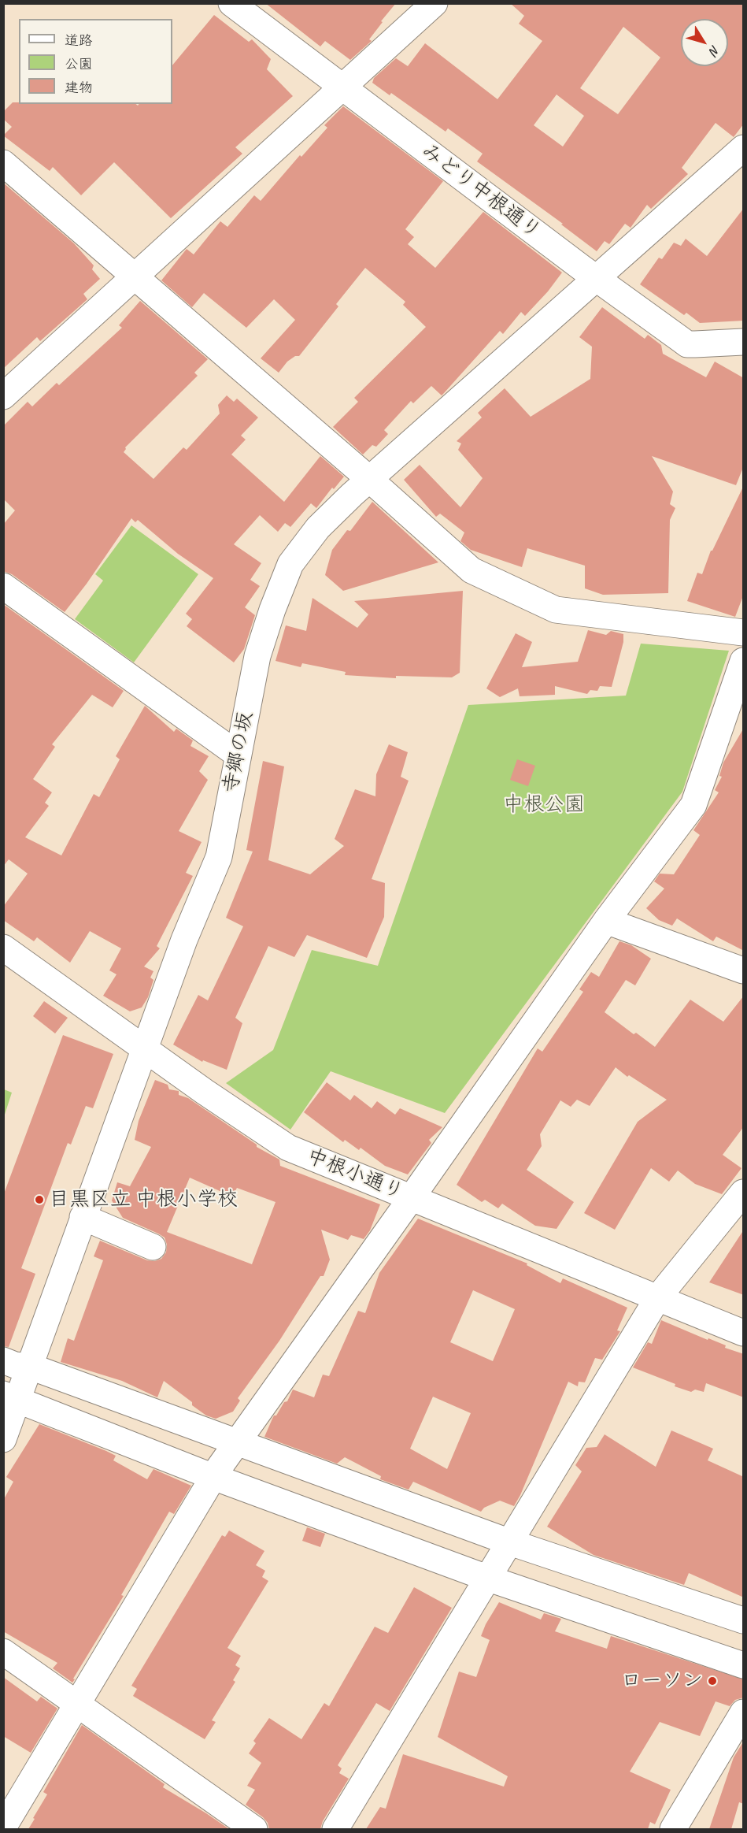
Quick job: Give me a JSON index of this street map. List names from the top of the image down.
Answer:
{
  "streets": {
    "street": ["みどり中根通り", "寺郷の坂", "中根小通り"]
  },
  "crossings": [
    ["みどり中根通り", "寺郷の坂"],
    ["寺郷の坂", "中根小通り"]
  ],
  "parks": ["中根公園"],
  "places": ["目黒区立 中根小学校", "ローソン"],
  "legend": ["道路", "公園", "建物"],
  "north": "bottom right"
}
